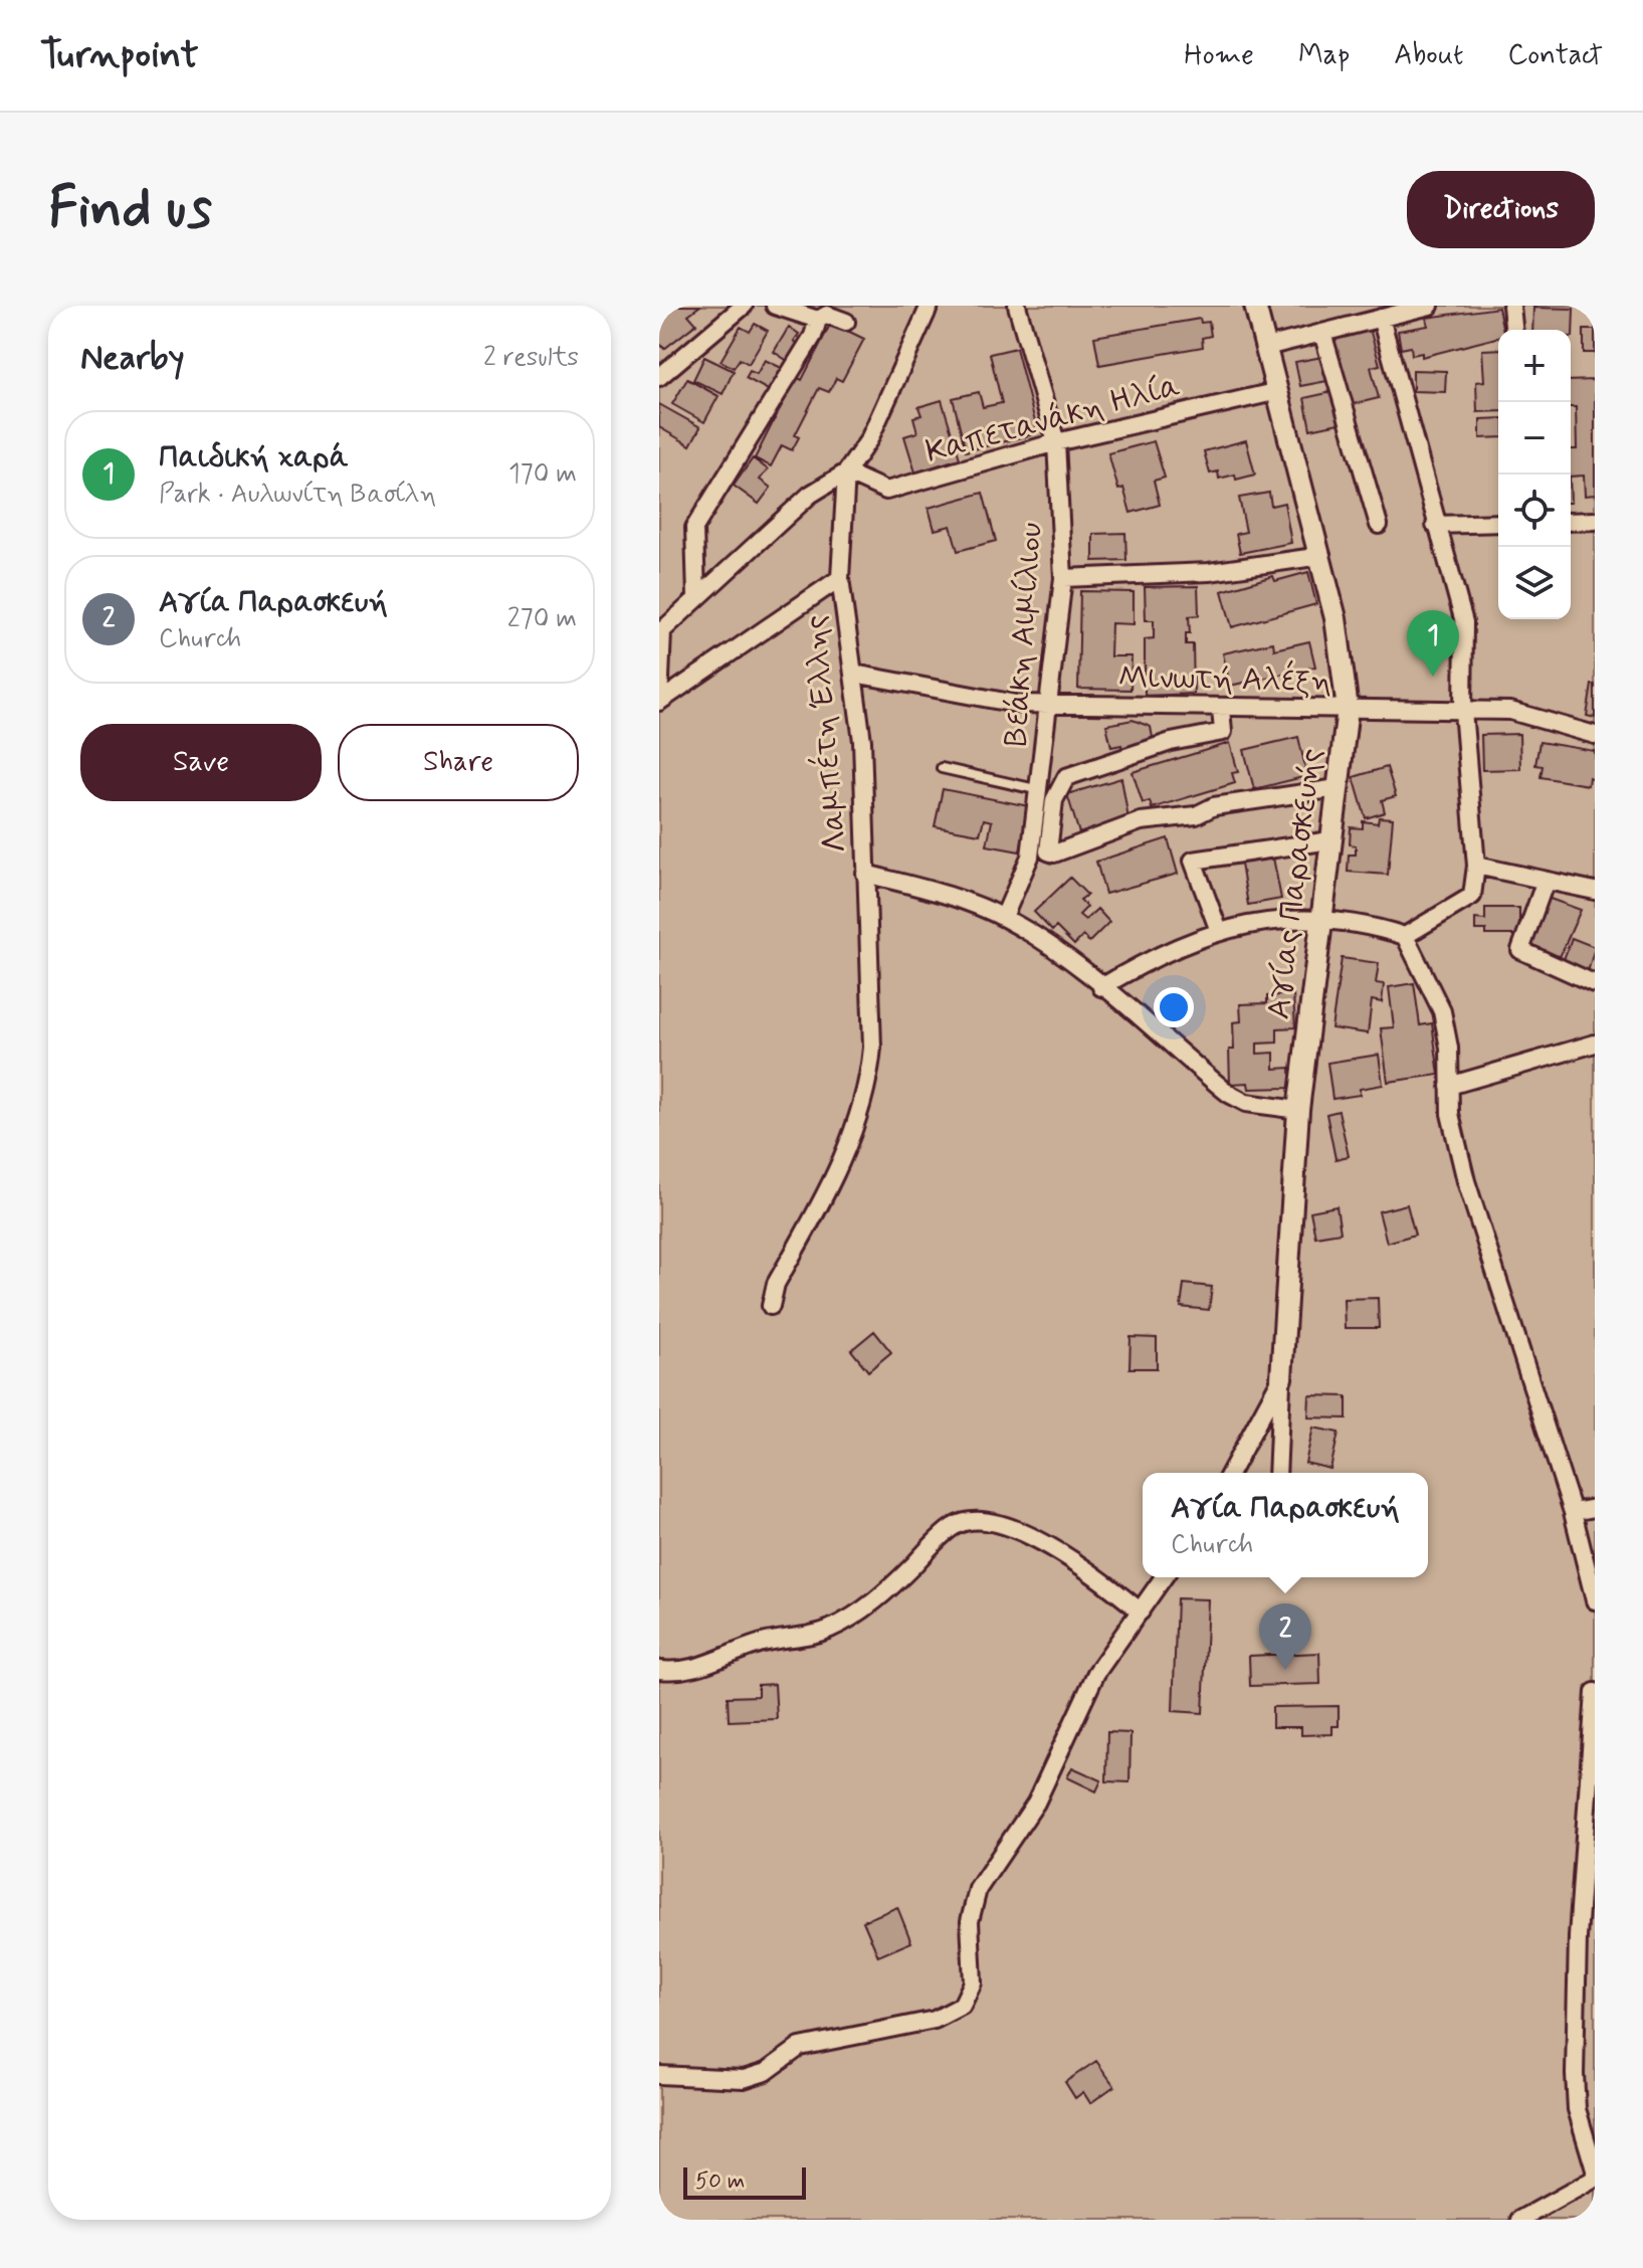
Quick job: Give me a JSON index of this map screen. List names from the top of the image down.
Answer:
{
  "streets": {
    "street": [
      "Καπετανάκη Ηλία",
      "Βεάκη Αιμίλιου",
      "Μινωτή Αλέξη",
      "Λαμπέτη Έλλης",
      "Αγίας Παρασκευής"
    ]
  },
  "crossings": [
    ["Καπετανάκη Ηλία", "Βεάκη Αιμίλιου"],
    ["Καπετανάκη Ηλία", "Λαμπέτη Έλλης"],
    ["Καπετανάκη Ηλία", "Αγίας Παρασκευής"],
    ["Βεάκη Αιμίλιου", "Μινωτή Αλέξη"],
    ["Βεάκη Αιμίλιου", "Λαμπέτη Έλλης"],
    ["Μινωτή Αλέξη", "Λαμπέτη Έλλης"],
    ["Μινωτή Αλέξη", "Αγίας Παρασκευής"],
    ["Λαμπέτη Έλλης", "Αγίας Παρασκευής"]
  ],
  "scale_bar": "50 m",
  "page": {
    "header": "Turnpoint",
    "nav": [
      "Home",
      "Map",
      "About",
      "Contact"
    ],
    "buttons": [
      "Directions",
      ["Save", "Share"]
    ],
    "title": "Find us",
    "heading": ["Nearby", "2 results"],
    "map_buttons": ["+", "−"],
    "list": [
      {
        "mark": "1",
        "name": "Παιδική χαρά",
        "note": "Park · Αυλωνίτη Βασίλη",
        "value": "170 m"
      },
      {
        "mark": "2",
        "name": "Αγία Παρασκευή",
        "note": "Church",
        "value": "270 m"
      }
    ],
    "pins": ["1", "2"],
    "popup": ["Αγία Παρασκευή", "Church"],
    "scale": "50 m"
  }
}
